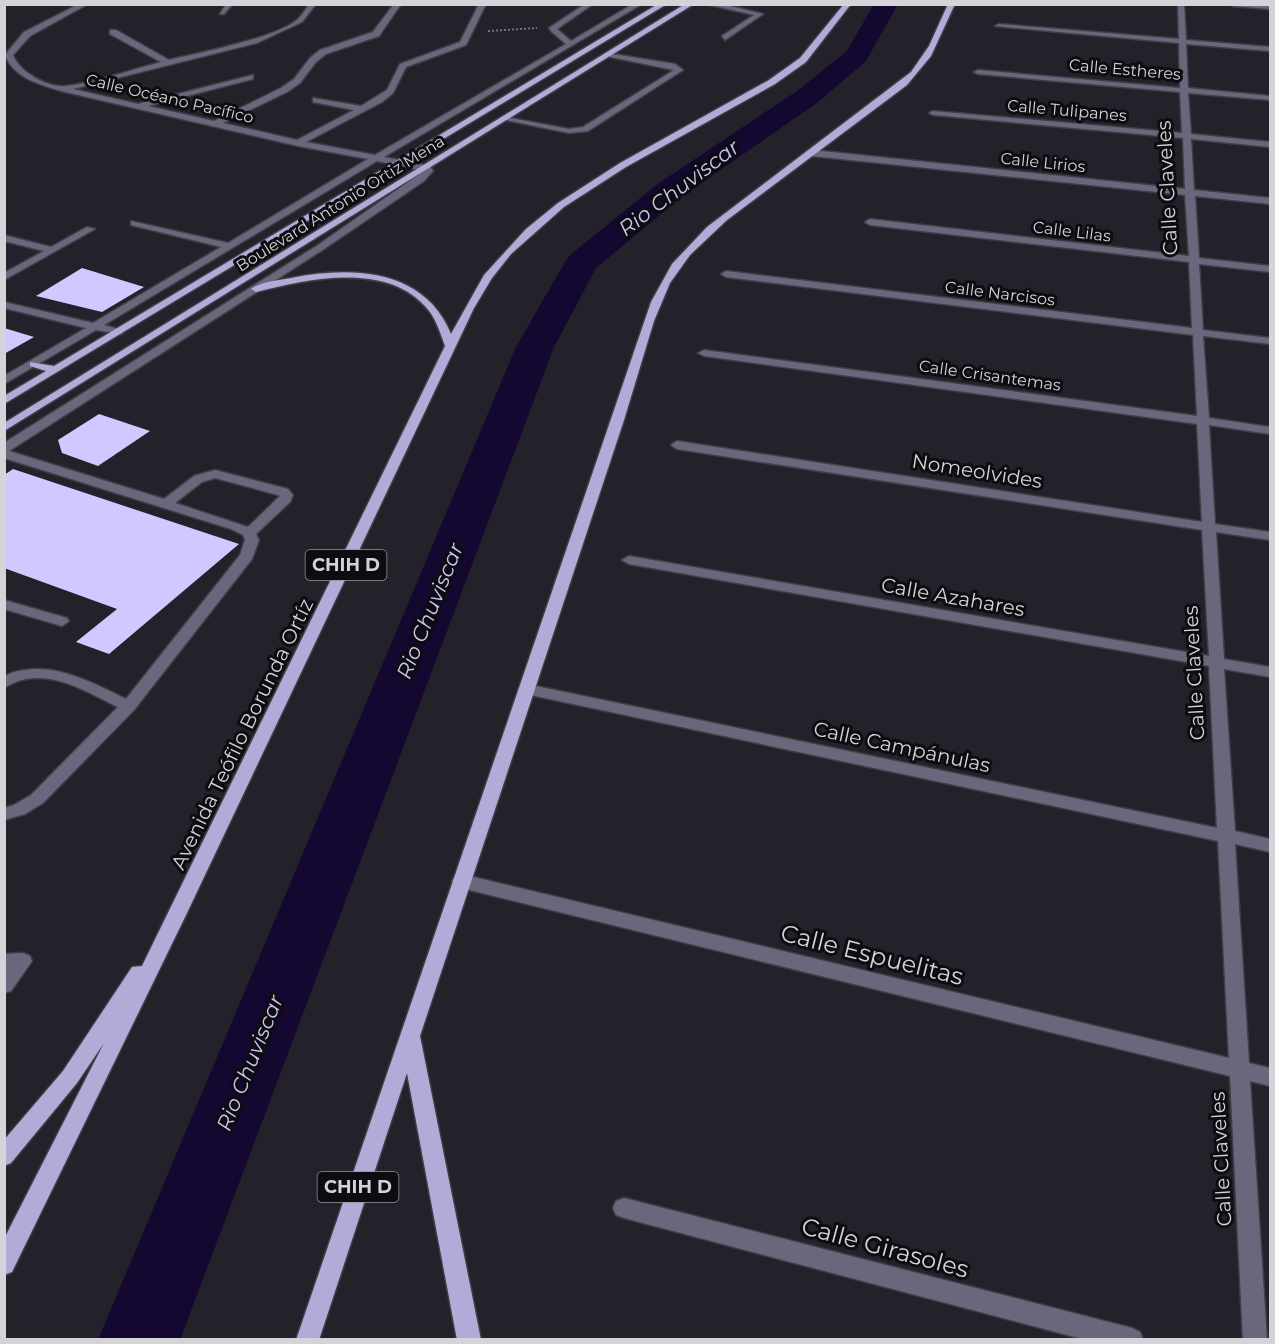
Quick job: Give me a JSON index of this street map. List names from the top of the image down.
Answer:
{
  "streets": {
    "main road": ["Boulevard Antonio Ortiz Mena", "CHIH D", "Avenida Teófilo Borunda Ortíz"],
    "street": [
      "Calle Estheres",
      "Calle Océano Pacífico",
      "Calle Tulipanes",
      "Calle Lirios",
      "Calle Claveles",
      "Calle Lilas",
      "Calle Narcisos",
      "Calle Crisantemas",
      "Nomeolvides",
      "Calle Azahares",
      "Calle Campánulas",
      "Calle Espuelitas",
      "Calle Girasoles"
    ]
  },
  "crossings": [
    ["Calle Estheres", "Calle Claveles"],
    ["Calle Océano Pacífico", "Boulevard Antonio Ortiz Mena"],
    ["Calle Tulipanes", "Calle Claveles"],
    ["Calle Lirios", "Calle Claveles"],
    ["Calle Lirios", "CHIH D"],
    ["Calle Claveles", "Calle Lilas"],
    ["Calle Claveles", "Calle Narcisos"],
    ["Calle Claveles", "Calle Crisantemas"],
    ["Calle Claveles", "Nomeolvides"],
    ["Calle Claveles", "Calle Azahares"],
    ["Calle Claveles", "Calle Campánulas"],
    ["Calle Claveles", "Calle Espuelitas"],
    ["CHIH D", "Calle Campánulas"],
    ["CHIH D", "Calle Espuelitas"]
  ],
  "water": ["Rio Chuviscar"]
}
